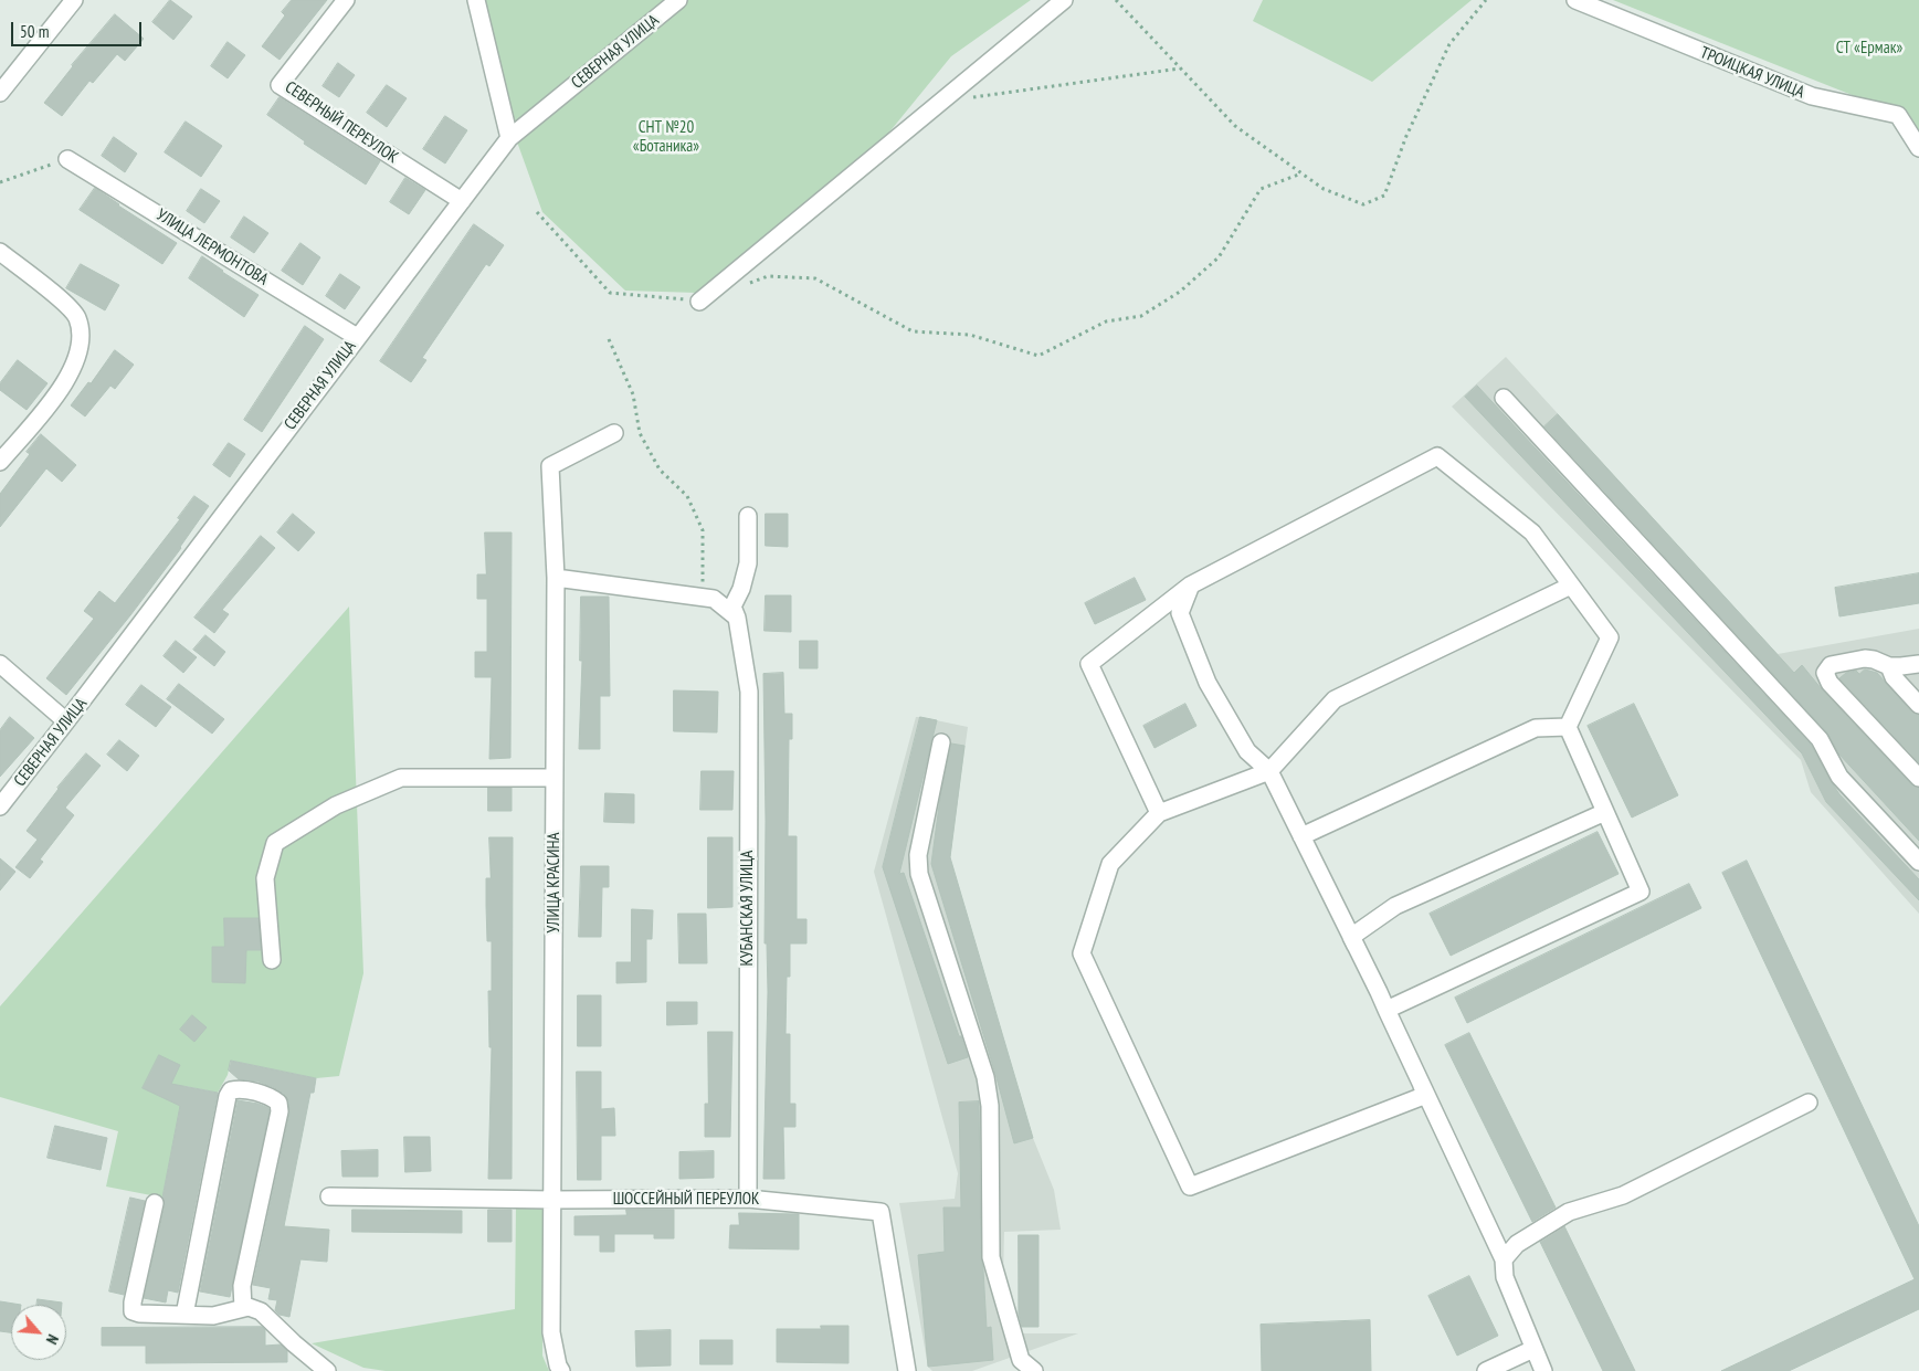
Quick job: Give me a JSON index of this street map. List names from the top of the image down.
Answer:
{
  "streets": {
    "street": [
      "СЕВЕРНАЯ УЛИЦА",
      "ТРОИЦКАЯ УЛИЦА",
      "СЕВЕРНЫЙ ПЕРЕУЛОК",
      "УЛИЦА ЛЕРМОНТОВА",
      "УЛИЦА КРАСИНА",
      "КУБАНСКАЯ УЛИЦА",
      "ШОССЕЙНЫЙ ПЕРЕУЛОК"
    ]
  },
  "crossings": [
    ["СЕВЕРНАЯ УЛИЦА", "СЕВЕРНЫЙ ПЕРЕУЛОК"],
    ["СЕВЕРНАЯ УЛИЦА", "УЛИЦА ЛЕРМОНТОВА"],
    ["УЛИЦА КРАСИНА", "ШОССЕЙНЫЙ ПЕРЕУЛОК"],
    ["КУБАНСКАЯ УЛИЦА", "ШОССЕЙНЫЙ ПЕРЕУЛОК"]
  ],
  "parks": ["СТ «Ермак»", "СНТ №20 «Ботаника»"],
  "scale_bar": "50 m",
  "north": "bottom right"
}
